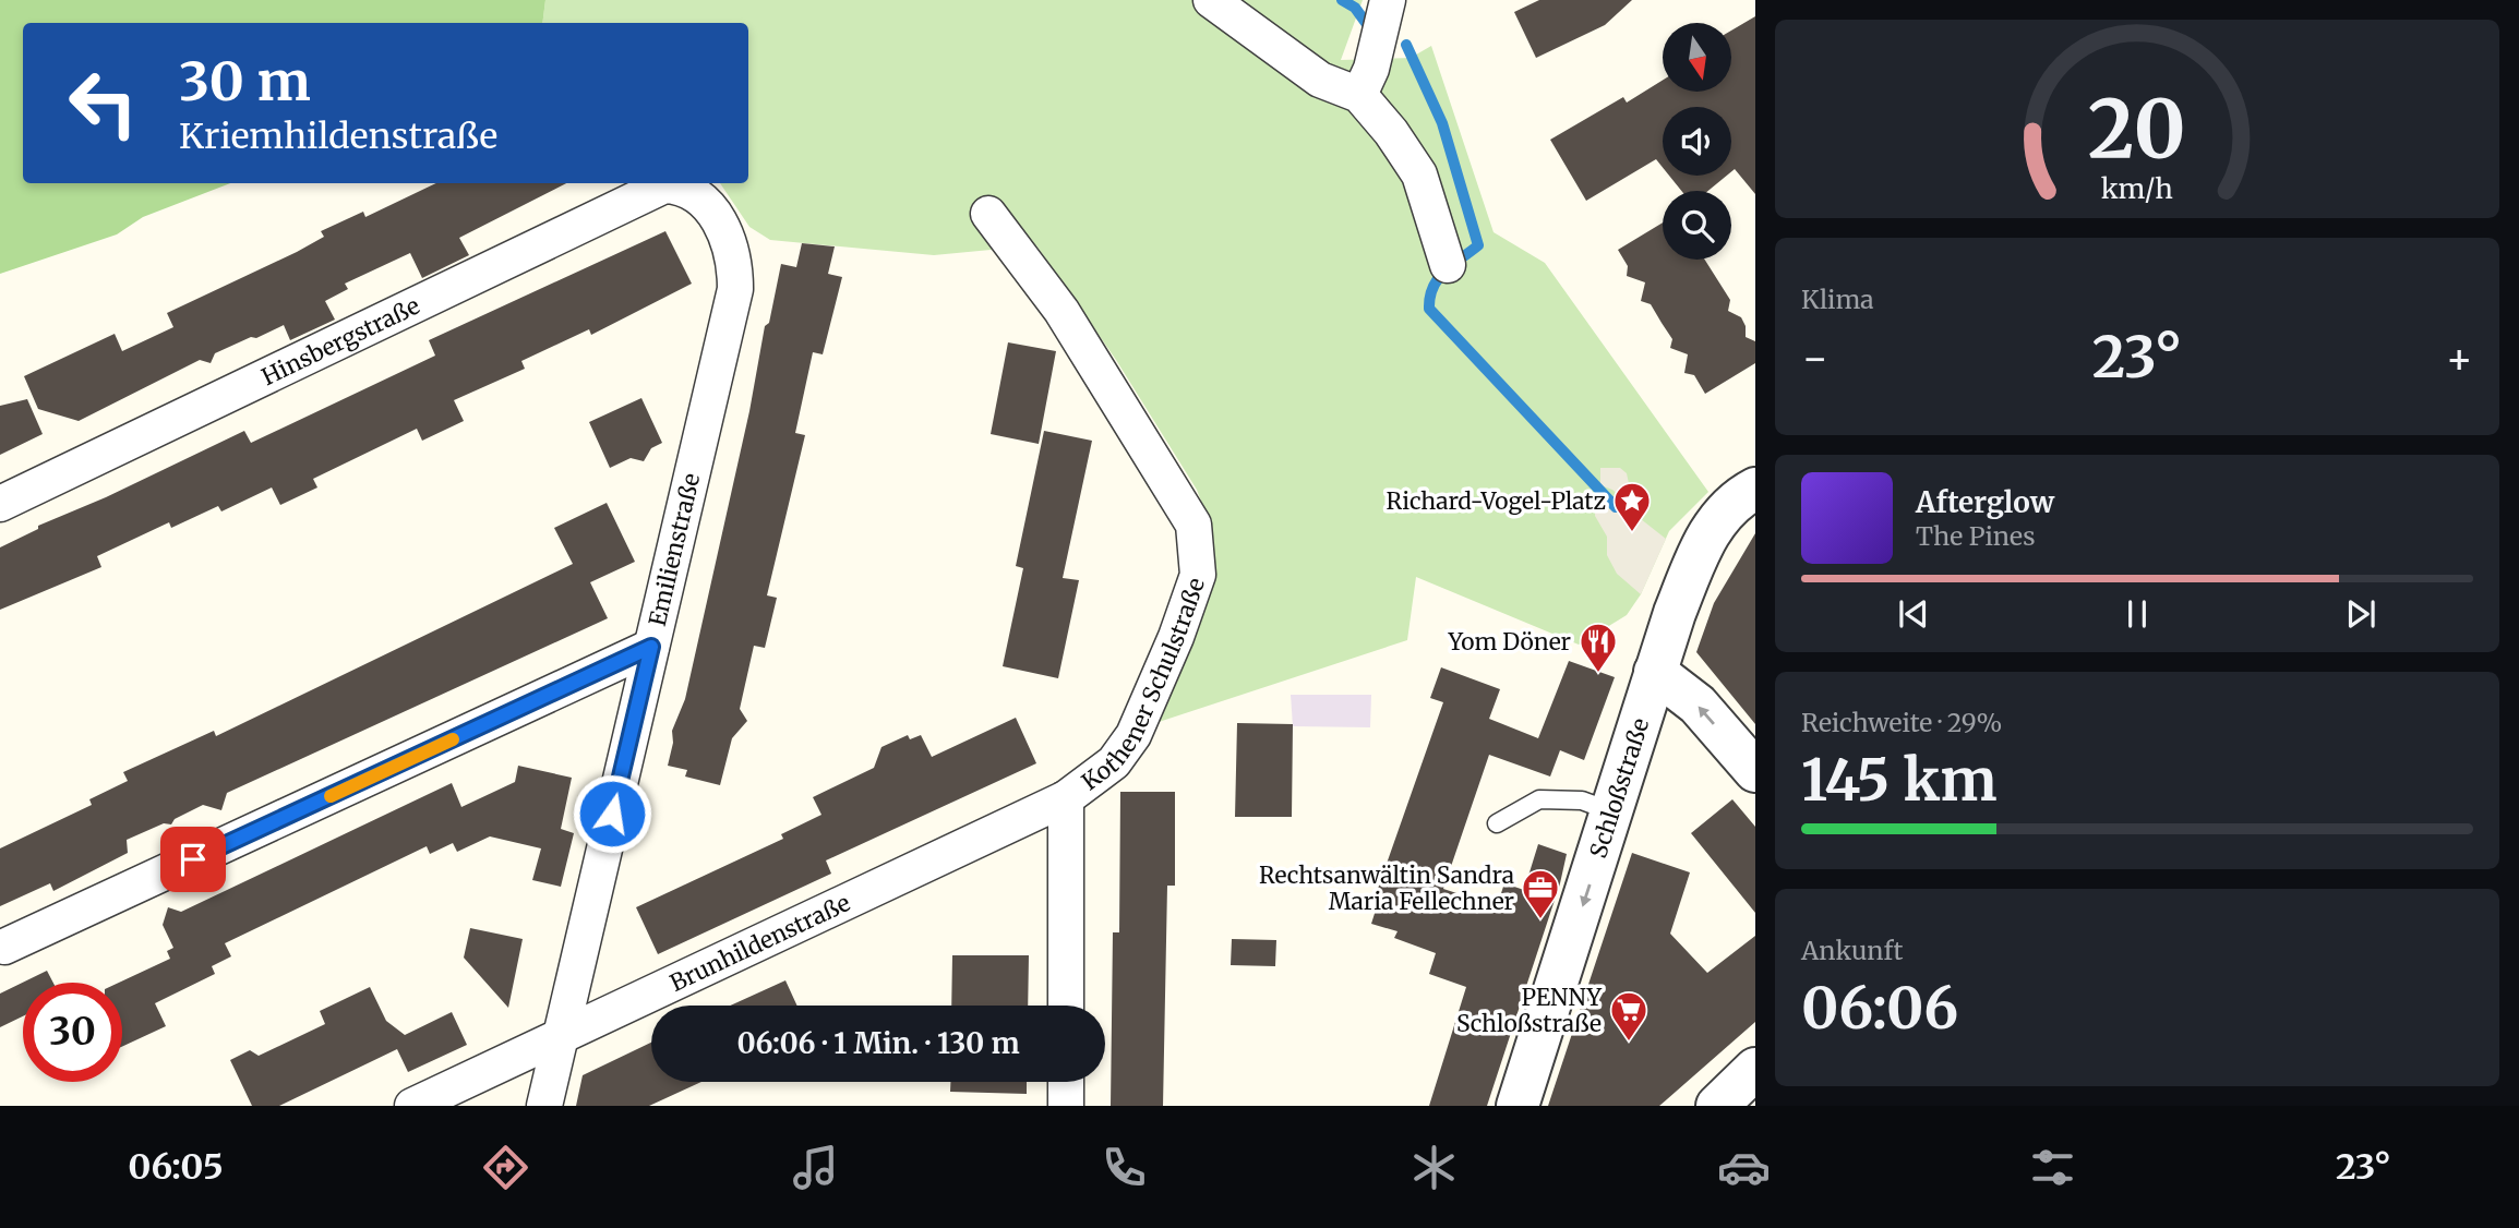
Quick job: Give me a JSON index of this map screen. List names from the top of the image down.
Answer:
{
  "streets": {
    "street": [
      "Hinsbergstraße",
      "Emilienstraße",
      "Kothener Schulstraße",
      "Schloßstraße",
      "Brunhildenstraße"
    ]
  },
  "crossings": [
    ["Hinsbergstraße", "Emilienstraße"],
    ["Emilienstraße", "Brunhildenstraße"],
    ["Kothener Schulstraße", "Brunhildenstraße"]
  ],
  "one_way": ["Schloßstraße"],
  "places": {
    "place": ["Richard-Vogel-Platz"],
    "restaurant": ["Yom Döner"],
    "office": ["Rechtsanwältin Sandra Maria Fellechner"],
    "supermarket": ["PENNY Schloßstraße"]
  },
  "north": "bottom",
  "page": {
    "turn": ["30 m", "Kriemhildenstraße"],
    "tile": [
      "Klima",
      ["Reichweite · 29%", "145 km"],
      ["Ankunft", "06:06"]
    ],
    "heat": ["−", "23°", "+"],
    "song": ["Afterglow", "The Pines"],
    "limit": "30",
    "trip": "06:06 · 1 Min. · 130 m",
    "tabs": ["06:05", "23°"],
    "gauge": ["20", "km/h"]
  }
}
